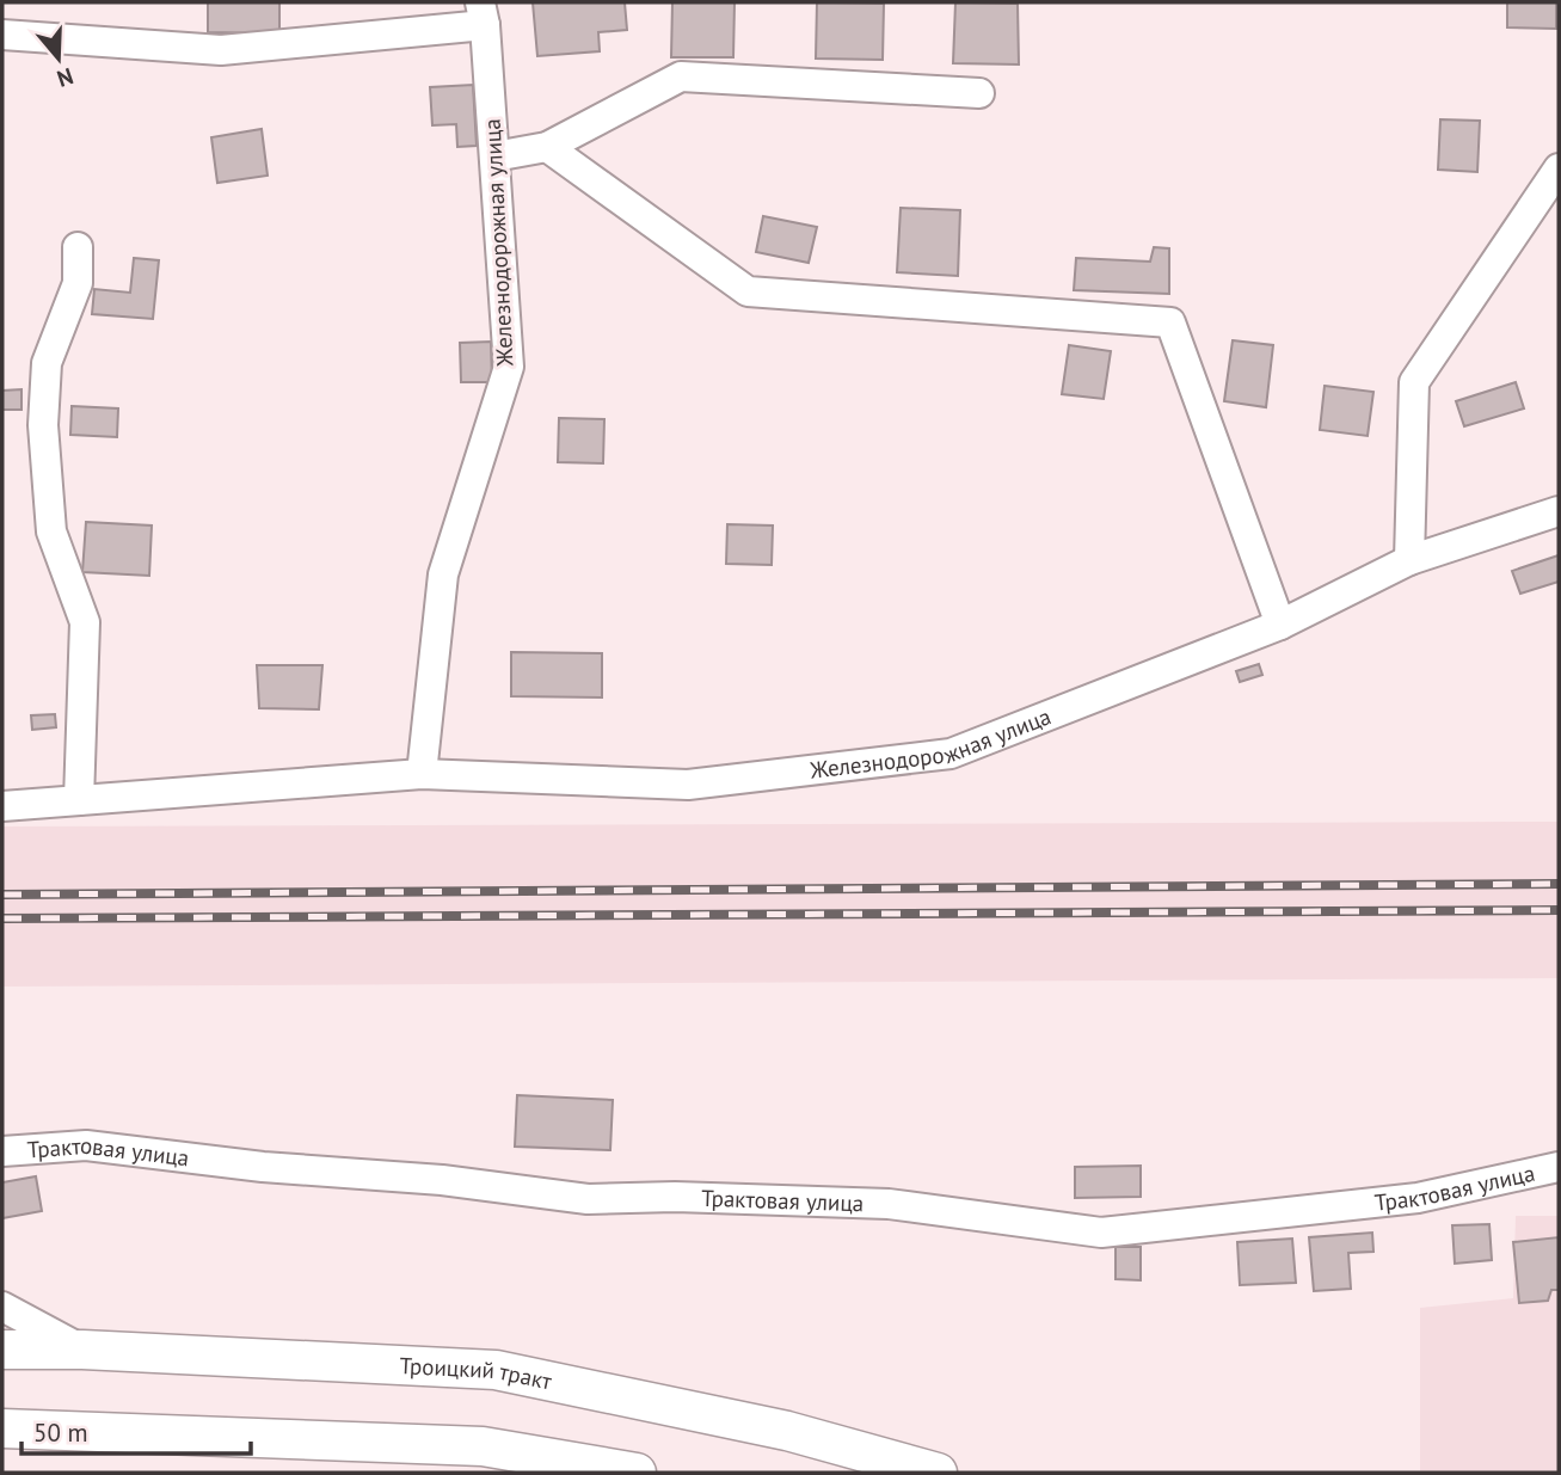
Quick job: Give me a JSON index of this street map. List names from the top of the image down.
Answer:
{
  "streets": {
    "main road": ["Троицкий тракт"],
    "street": ["Железнодорожная улица", "Трактовая улица"]
  },
  "scale_bar": "50 m",
  "north": "bottom"
}
